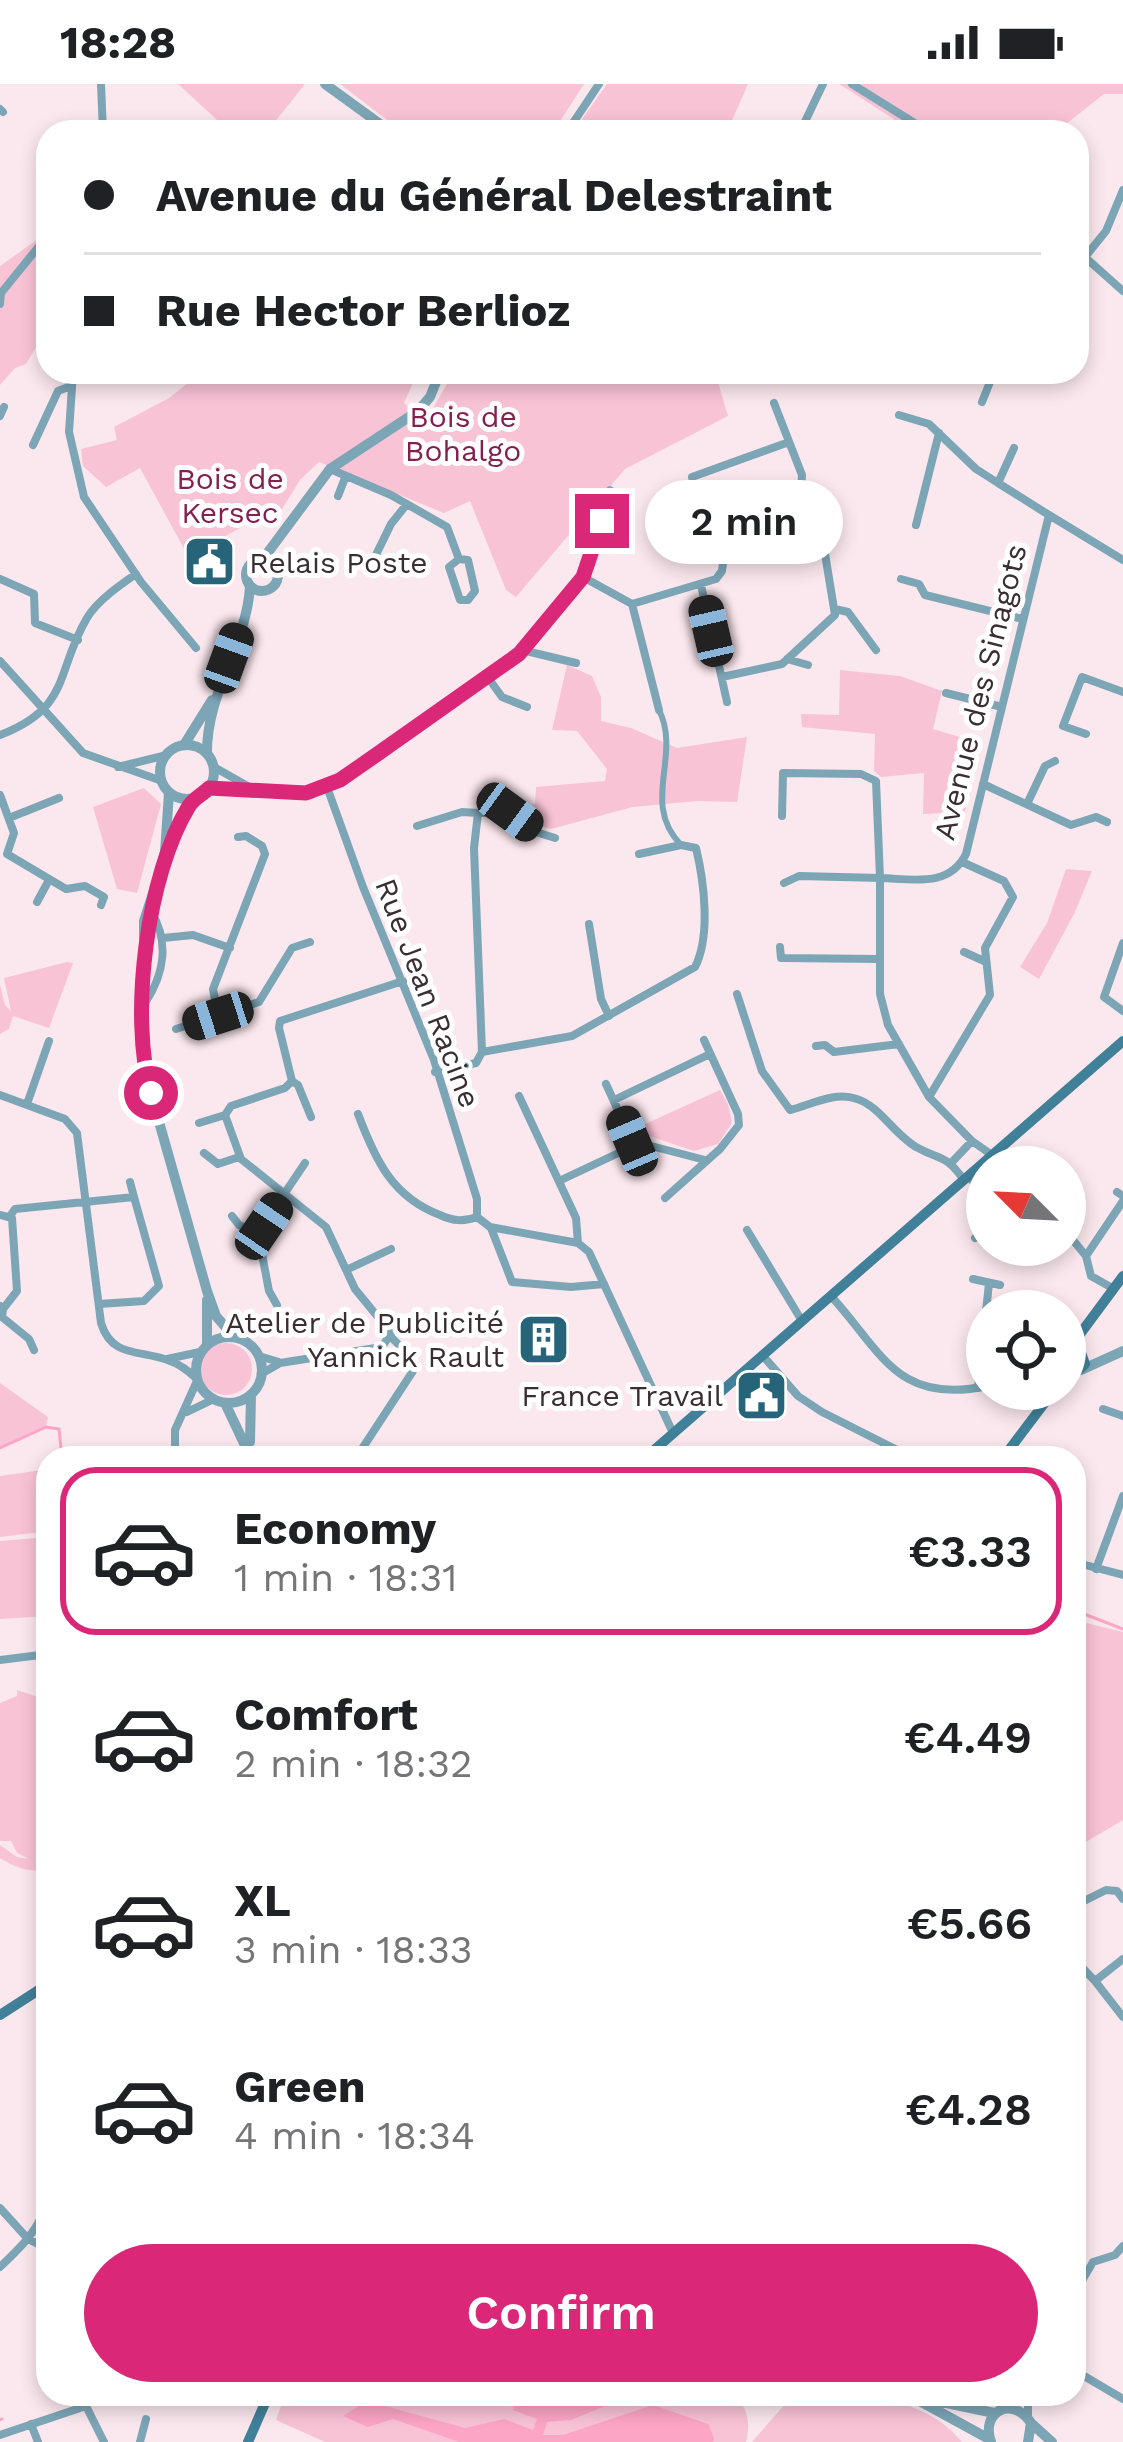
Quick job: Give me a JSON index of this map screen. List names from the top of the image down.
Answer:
{
  "streets": {
    "street": ["Avenue des Sinagots", "Rue Jean Racine"]
  },
  "parks": ["Bois de Bohalgo", "Bois de Kersec"],
  "places": {
    "public building": ["Relais Poste", "France Travail"],
    "building": ["Atelier de Publicité Yannick Rault"]
  },
  "north": "top left",
  "page": {
    "status": "18:28",
    "banner": ["Avenue du Général Delestraint", "Rue Hector Berlioz"],
    "bubble": "2 min",
    "list": [
      {
        "name": "Economy",
        "note": "1 min · 18:31",
        "value": "€3.33"
      },
      {
        "name": "Comfort",
        "note": "2 min · 18:32",
        "value": "€4.49"
      },
      {
        "name": "XL",
        "note": "3 min · 18:33",
        "value": "€5.66"
      },
      {
        "name": "Green",
        "note": "4 min · 18:34",
        "value": "€4.28"
      }
    ],
    "buttons": "Confirm"
  }
}
